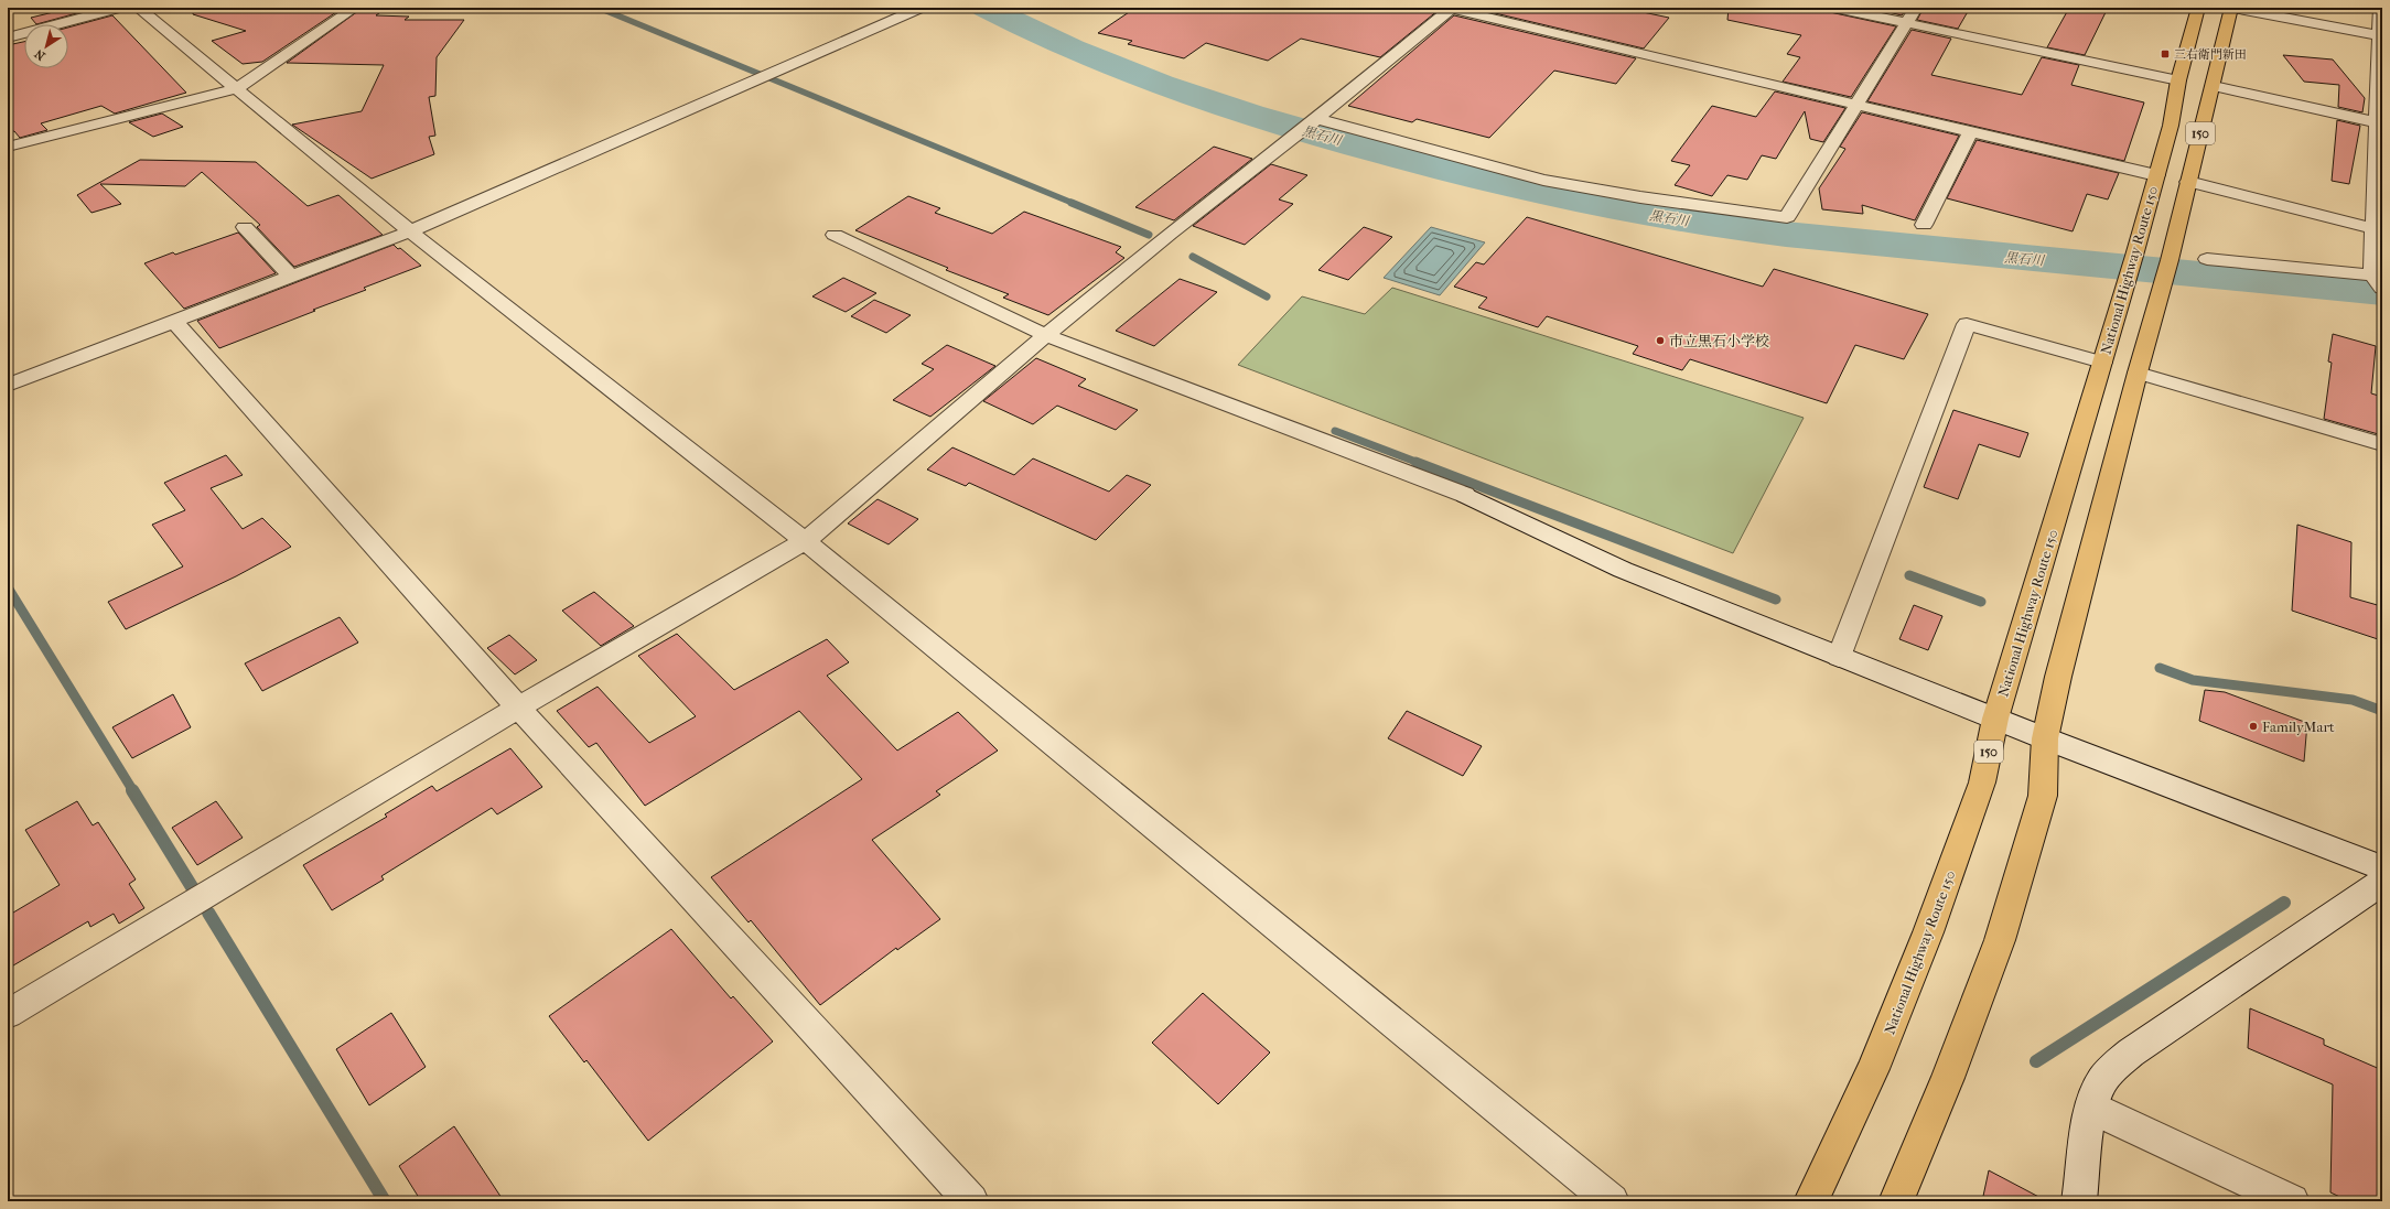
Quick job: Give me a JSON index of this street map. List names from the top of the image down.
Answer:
{
  "streets": {
    "highway": ["150", "National Highway Route 150"]
  },
  "water": ["黒石川"],
  "places": {
    "transit": ["三右衛門新田"],
    "other": ["市立黒石小学校", "FamilyMart"]
  },
  "north": "bottom left"
}
